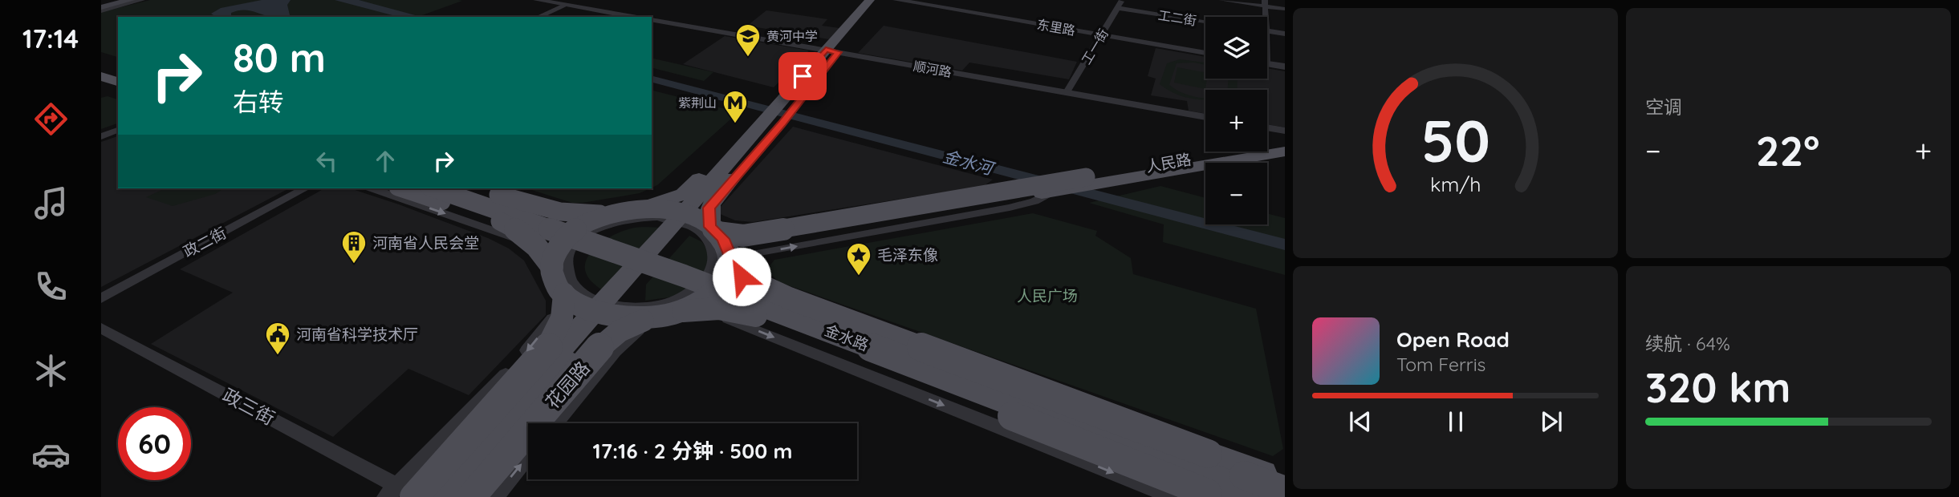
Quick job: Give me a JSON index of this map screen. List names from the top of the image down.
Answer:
{
  "streets": {
    "main road": ["人民路", "金水路", "花园路"],
    "street": [
      "工二街",
      "东里路",
      "工一街",
      "顺河路",
      "政二街",
      "政三街"
    ]
  },
  "crossings": [
    ["工二街", "工一街"],
    ["东里路", "工一街"],
    ["工一街", "顺河路"]
  ],
  "water": ["金水河"],
  "parks": ["人民广场"],
  "places": {
    "school or university": ["黄河中学"],
    "metro station": ["紫荆山"],
    "building": ["河南省人民会堂"],
    "place": ["毛泽东像"],
    "public building": ["河南省科学技术厅"]
  },
  "page": {
    "tabs": "17:14",
    "tile": [
      "空调",
      ["续航 · 64%", "320 km"]
    ],
    "map_buttons": ["+", "−"],
    "turn": ["80 m", "右转"],
    "heat": ["−", "22°", "+"],
    "song": ["Open Road", "Tom Ferris"],
    "limit": "60",
    "trip": "17:16 · 2 分钟 · 500 m",
    "gauge": ["50", "km/h"]
  }
}
